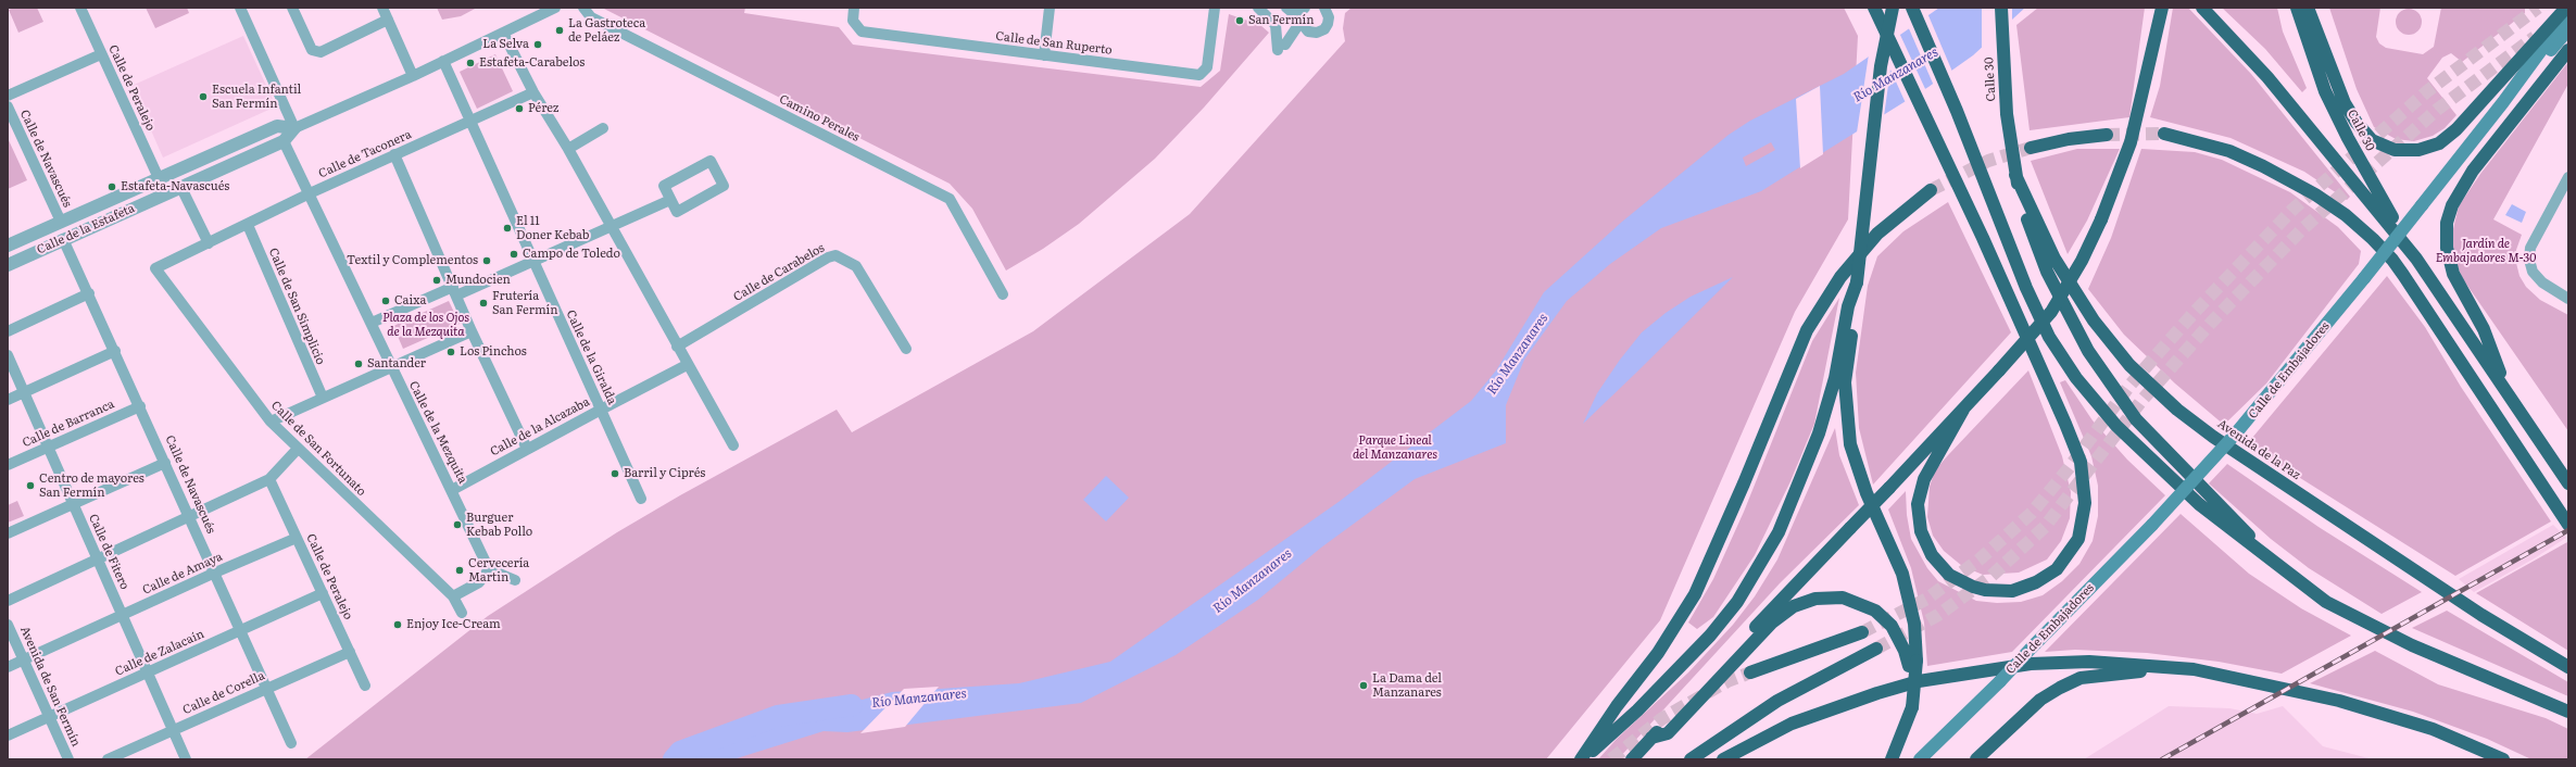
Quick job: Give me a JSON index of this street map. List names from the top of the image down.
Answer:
{
  "streets": {
    "highway": ["Calle 30", "Avenida de la Paz"],
    "main road": ["Calle de Embajadores"],
    "street": [
      "Calle de San Ruperto",
      "Calle de Peralejo",
      "Camino Perales",
      "Calle de Taconera",
      "Calle de Navascués",
      "Calle de la Estafeta",
      "Calle de Carabelos",
      "Calle de San Simplicio",
      "Calle de la Giralda",
      "Calle de Barranca",
      "Calle de la Alcazaba",
      "Calle de la Mezquita",
      "Calle de San Fortunato",
      "Calle de Fitero",
      "Calle de Amaya",
      "Calle de Zalacaín",
      "Avenida de San Fermín",
      "Calle de Corella"
    ]
  },
  "crossings": [
    ["Calle 30", "Avenida de la Paz"],
    ["Calle de Peralejo", "Calle de la Estafeta"],
    ["Calle de Peralejo", "Calle de Amaya"],
    ["Calle de Peralejo", "Calle de Zalacaín"],
    ["Calle de Peralejo", "Calle de Corella"],
    ["Calle de Taconera", "Calle de San Simplicio"],
    ["Calle de Taconera", "Calle de la Giralda"],
    ["Calle de Taconera", "Calle de la Mezquita"],
    ["Calle de Taconera", "Calle de San Fortunato"],
    ["Calle de Navascués", "Calle de la Estafeta"],
    ["Calle de Navascués", "Calle de Barranca"],
    ["Calle de Navascués", "Calle de Amaya"],
    ["Calle de Navascués", "Calle de Zalacaín"],
    ["Calle de Navascués", "Calle de Corella"],
    ["Calle de la Estafeta", "Calle de la Giralda"],
    ["Calle de la Estafeta", "Calle de la Mezquita"],
    ["Calle de la Giralda", "Calle de la Alcazaba"],
    ["Calle de Barranca", "Calle de Fitero"],
    ["Calle de la Alcazaba", "Calle de la Mezquita"],
    ["Calle de Fitero", "Calle de Amaya"],
    ["Calle de Fitero", "Calle de Zalacaín"],
    ["Calle de Fitero", "Calle de Corella"],
    ["Calle de Amaya", "Avenida de San Fermín"],
    ["Calle de Zalacaín", "Avenida de San Fermín"]
  ],
  "water": ["Río Manzanares"],
  "parks": ["Jardín de Embajadores M-30", "Plaza de los Ojos de la Mezquita", "Parque Lineal del Manzanares"],
  "places": [
    "San Fermín",
    "La Gastroteca de Peláez",
    "La Selva",
    "Estafeta-Carabelos",
    "Escuela Infantil San Fermín",
    "Pérez",
    "Estafeta-Navascués",
    "El 11 Doner Kebab",
    "Campo de Toledo",
    "Textil y Complementos",
    "Mundocien",
    "Caixa",
    "Frutería San Fermín",
    "Los Pinchos",
    "Santander",
    "Barril y Ciprés",
    "Centro de mayores San Fermín",
    "Burguer Kebab Pollo",
    "Cervecería Martin",
    "Enjoy Ice-Cream",
    "La Dama del Manzanares"
  ]
}
